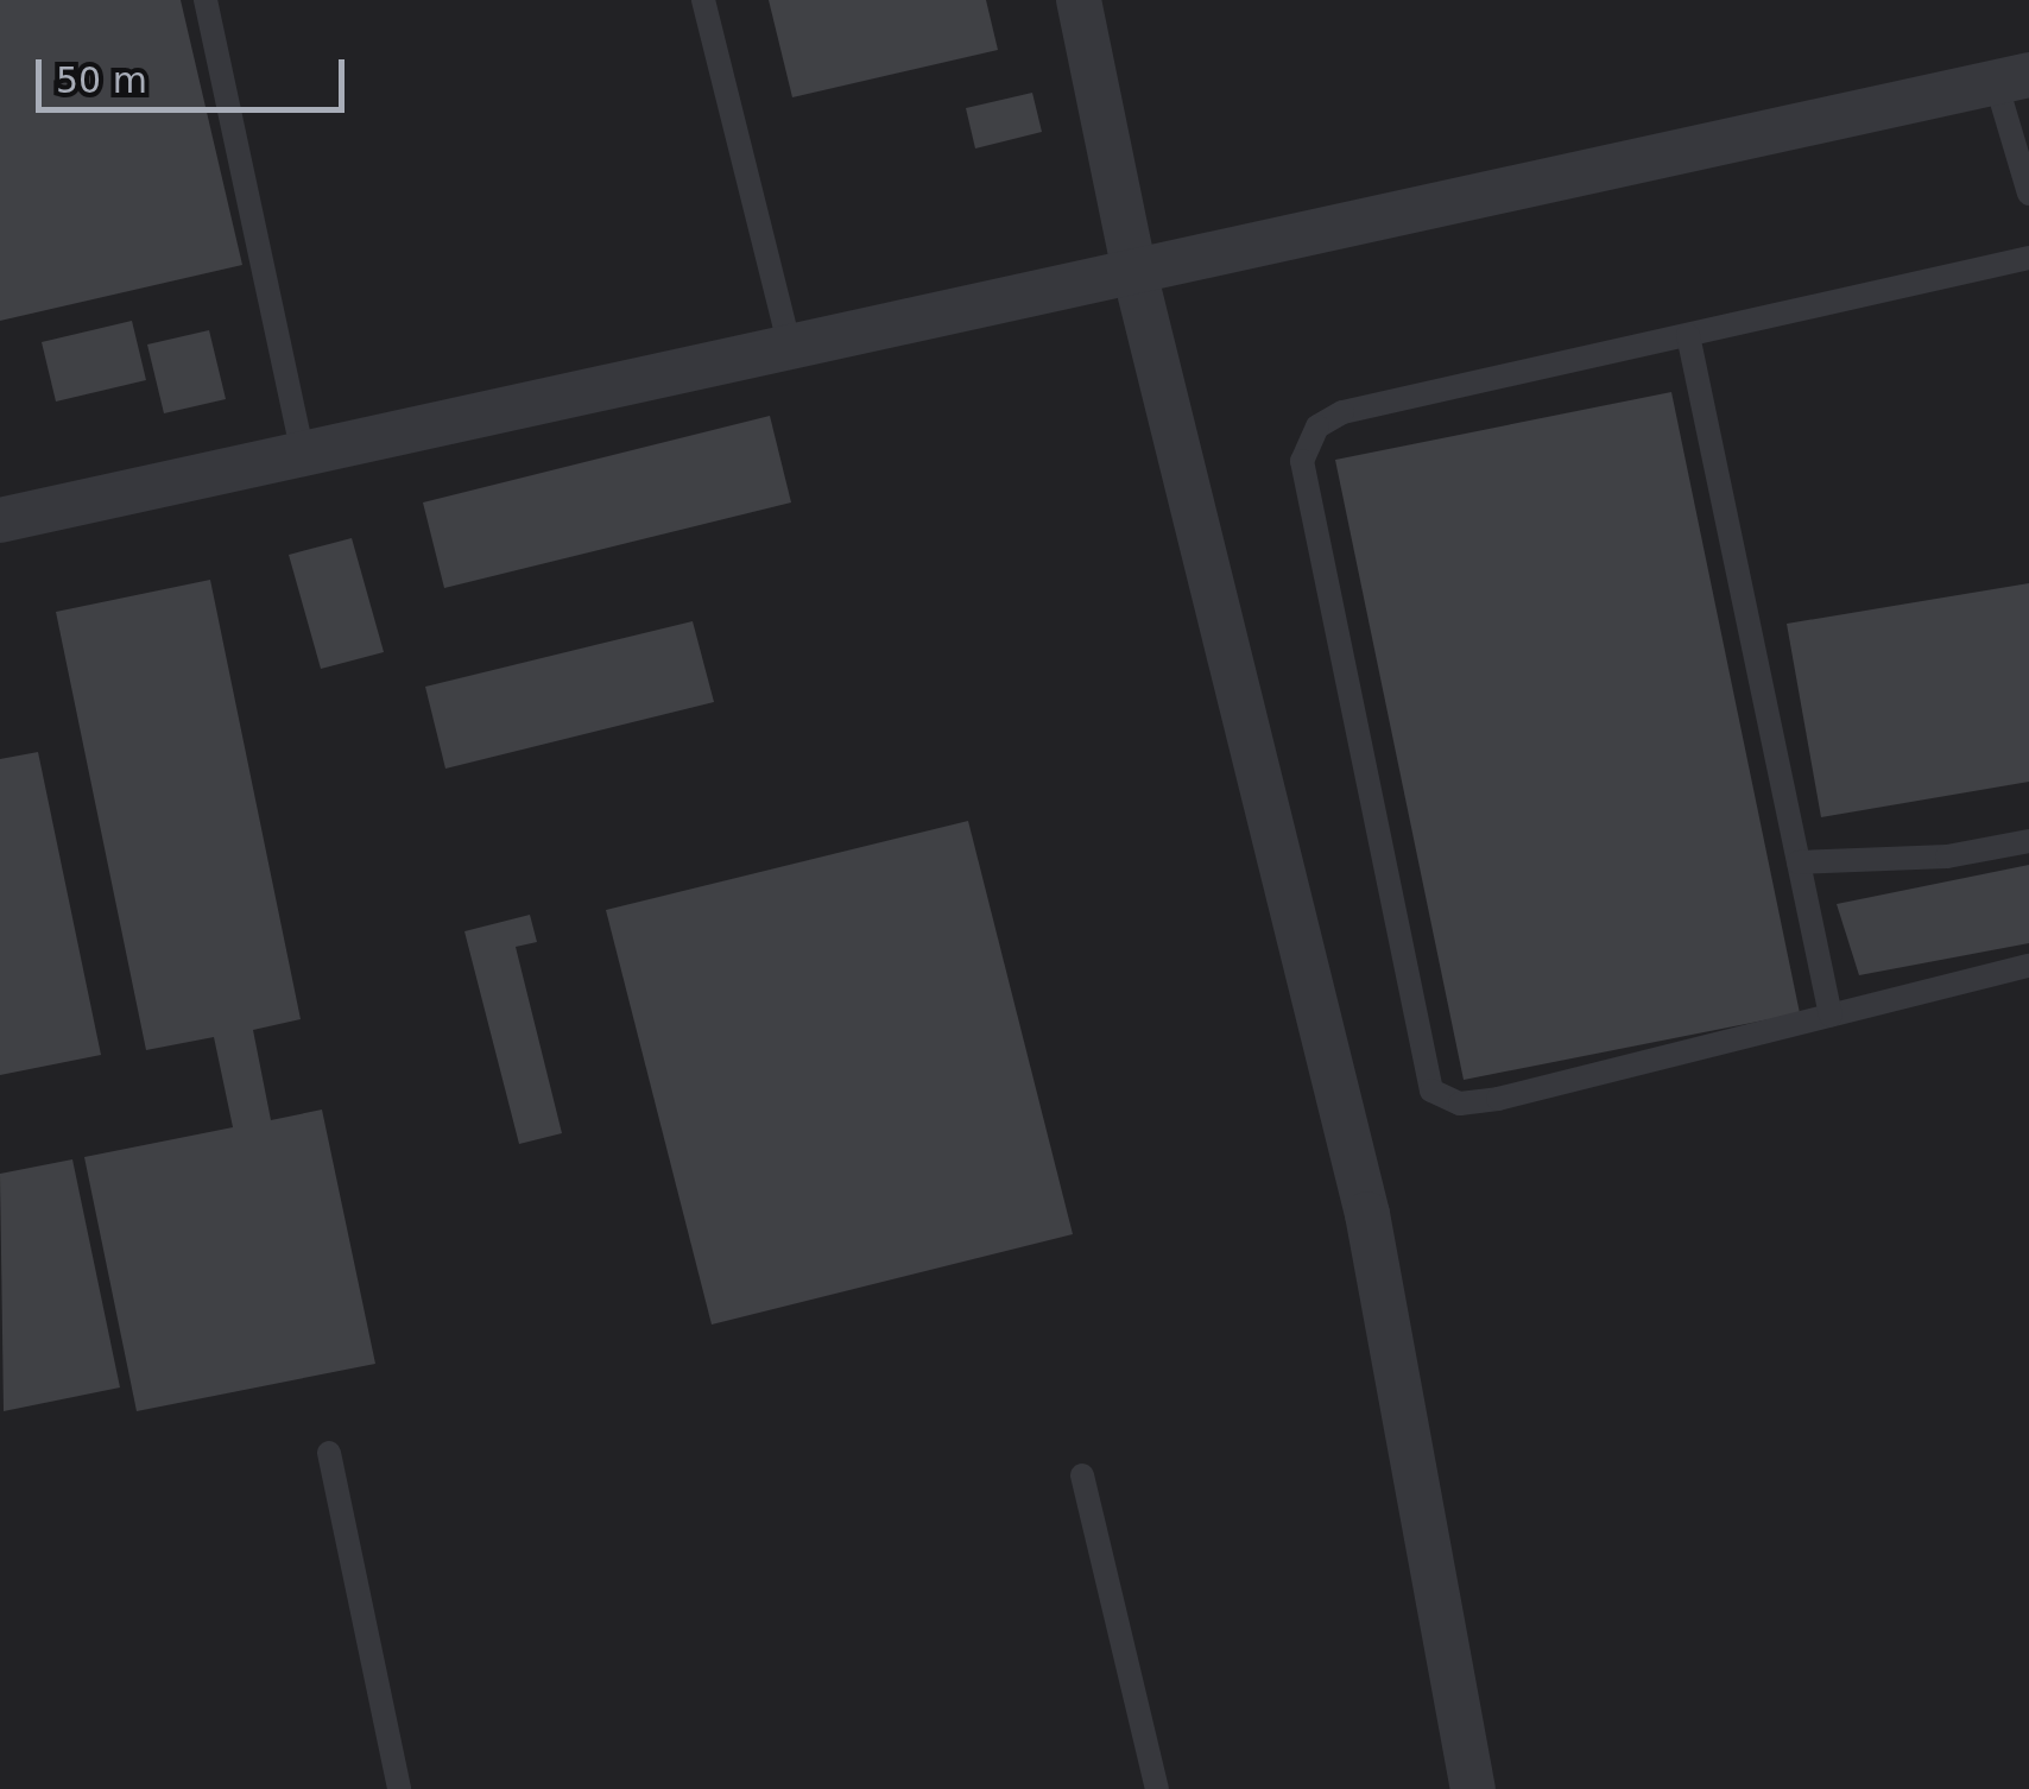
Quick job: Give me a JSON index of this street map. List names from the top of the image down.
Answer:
{
  "scale_bar": "50 m"
}
